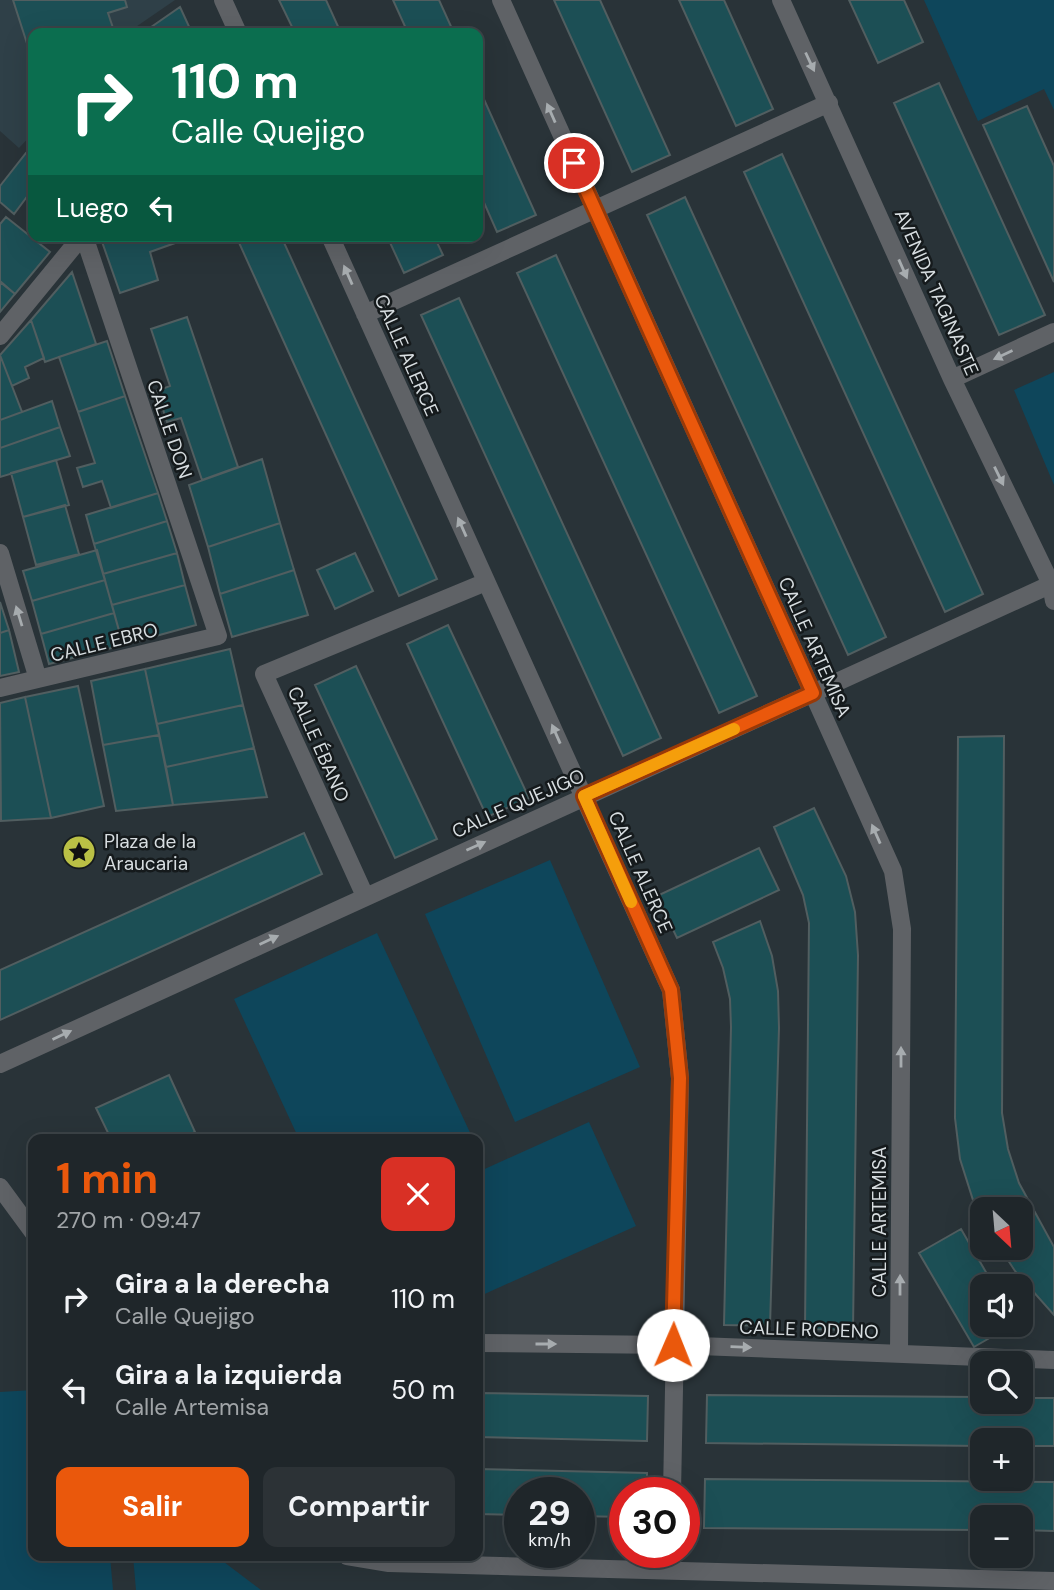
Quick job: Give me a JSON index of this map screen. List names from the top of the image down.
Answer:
{
  "streets": {
    "street": [
      "AVENIDA TAGINASTE",
      "CALLE ALERCE",
      "CALLE DON",
      "CALLE EBRO",
      "CALLE ARTEMISA",
      "CALLE ÉBANO",
      "CALLE QUEJIGO",
      "CALLE RODENO"
    ]
  },
  "crossings": [
    ["AVENIDA TAGINASTE", "CALLE QUEJIGO"],
    ["CALLE ALERCE", "CALLE ÉBANO"],
    ["CALLE ALERCE", "CALLE QUEJIGO"],
    ["CALLE ALERCE", "CALLE RODENO"],
    ["CALLE DON", "CALLE EBRO"],
    ["CALLE ARTEMISA", "CALLE QUEJIGO"],
    ["CALLE ARTEMISA", "CALLE RODENO"],
    ["CALLE ÉBANO", "CALLE QUEJIGO"]
  ],
  "one_way": [
    "AVENIDA TAGINASTE",
    "CALLE ALERCE",
    "CALLE ARTEMISA",
    "CALLE QUEJIGO",
    "CALLE RODENO"
  ],
  "places": {
    "place": ["Plaza de la Araucaria"]
  },
  "north": "bottom right",
  "page": {
    "turn": ["110 m", "Calle Quejigo"],
    "then": "Luego",
    "heading": ["1 min", "270 m · 09:47"],
    "map_buttons": ["+", "−"],
    "list": [
      {
        "name": "Gira a la derecha",
        "note": "Calle Quejigo",
        "value": "110 m"
      },
      {
        "name": "Gira a la izquierda",
        "note": "Calle Artemisa",
        "value": "50 m"
      }
    ],
    "buttons": ["Salir", "Compartir"],
    "speed": "29 km/h",
    "limit": "30"
  }
}
